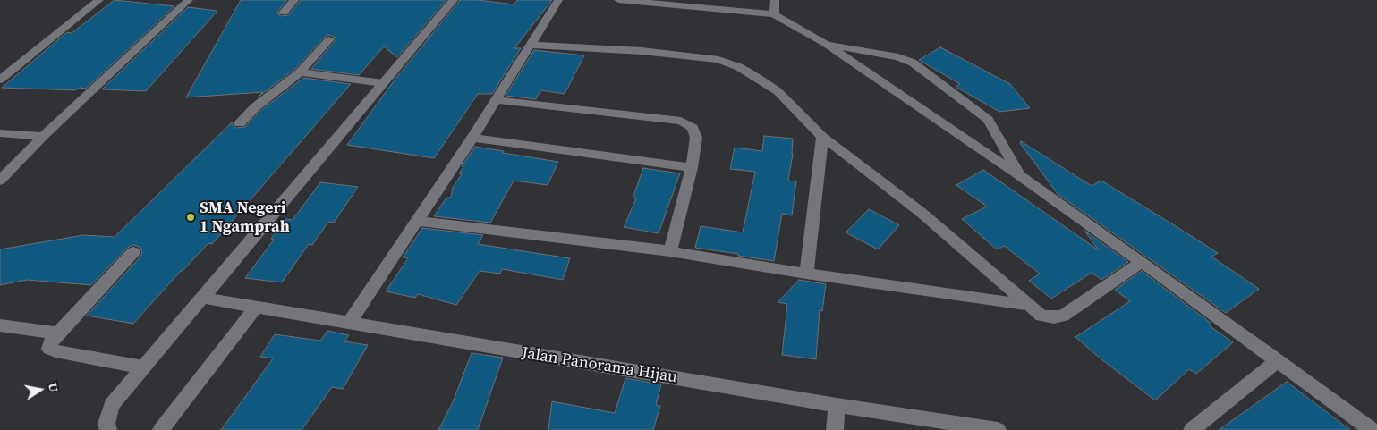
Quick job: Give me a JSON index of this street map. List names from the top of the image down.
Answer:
{
  "streets": {
    "street": ["Jalan Panorama Hijau"]
  },
  "places": ["SMA Negeri 1 Ngamprah"],
  "north": "right"
}
